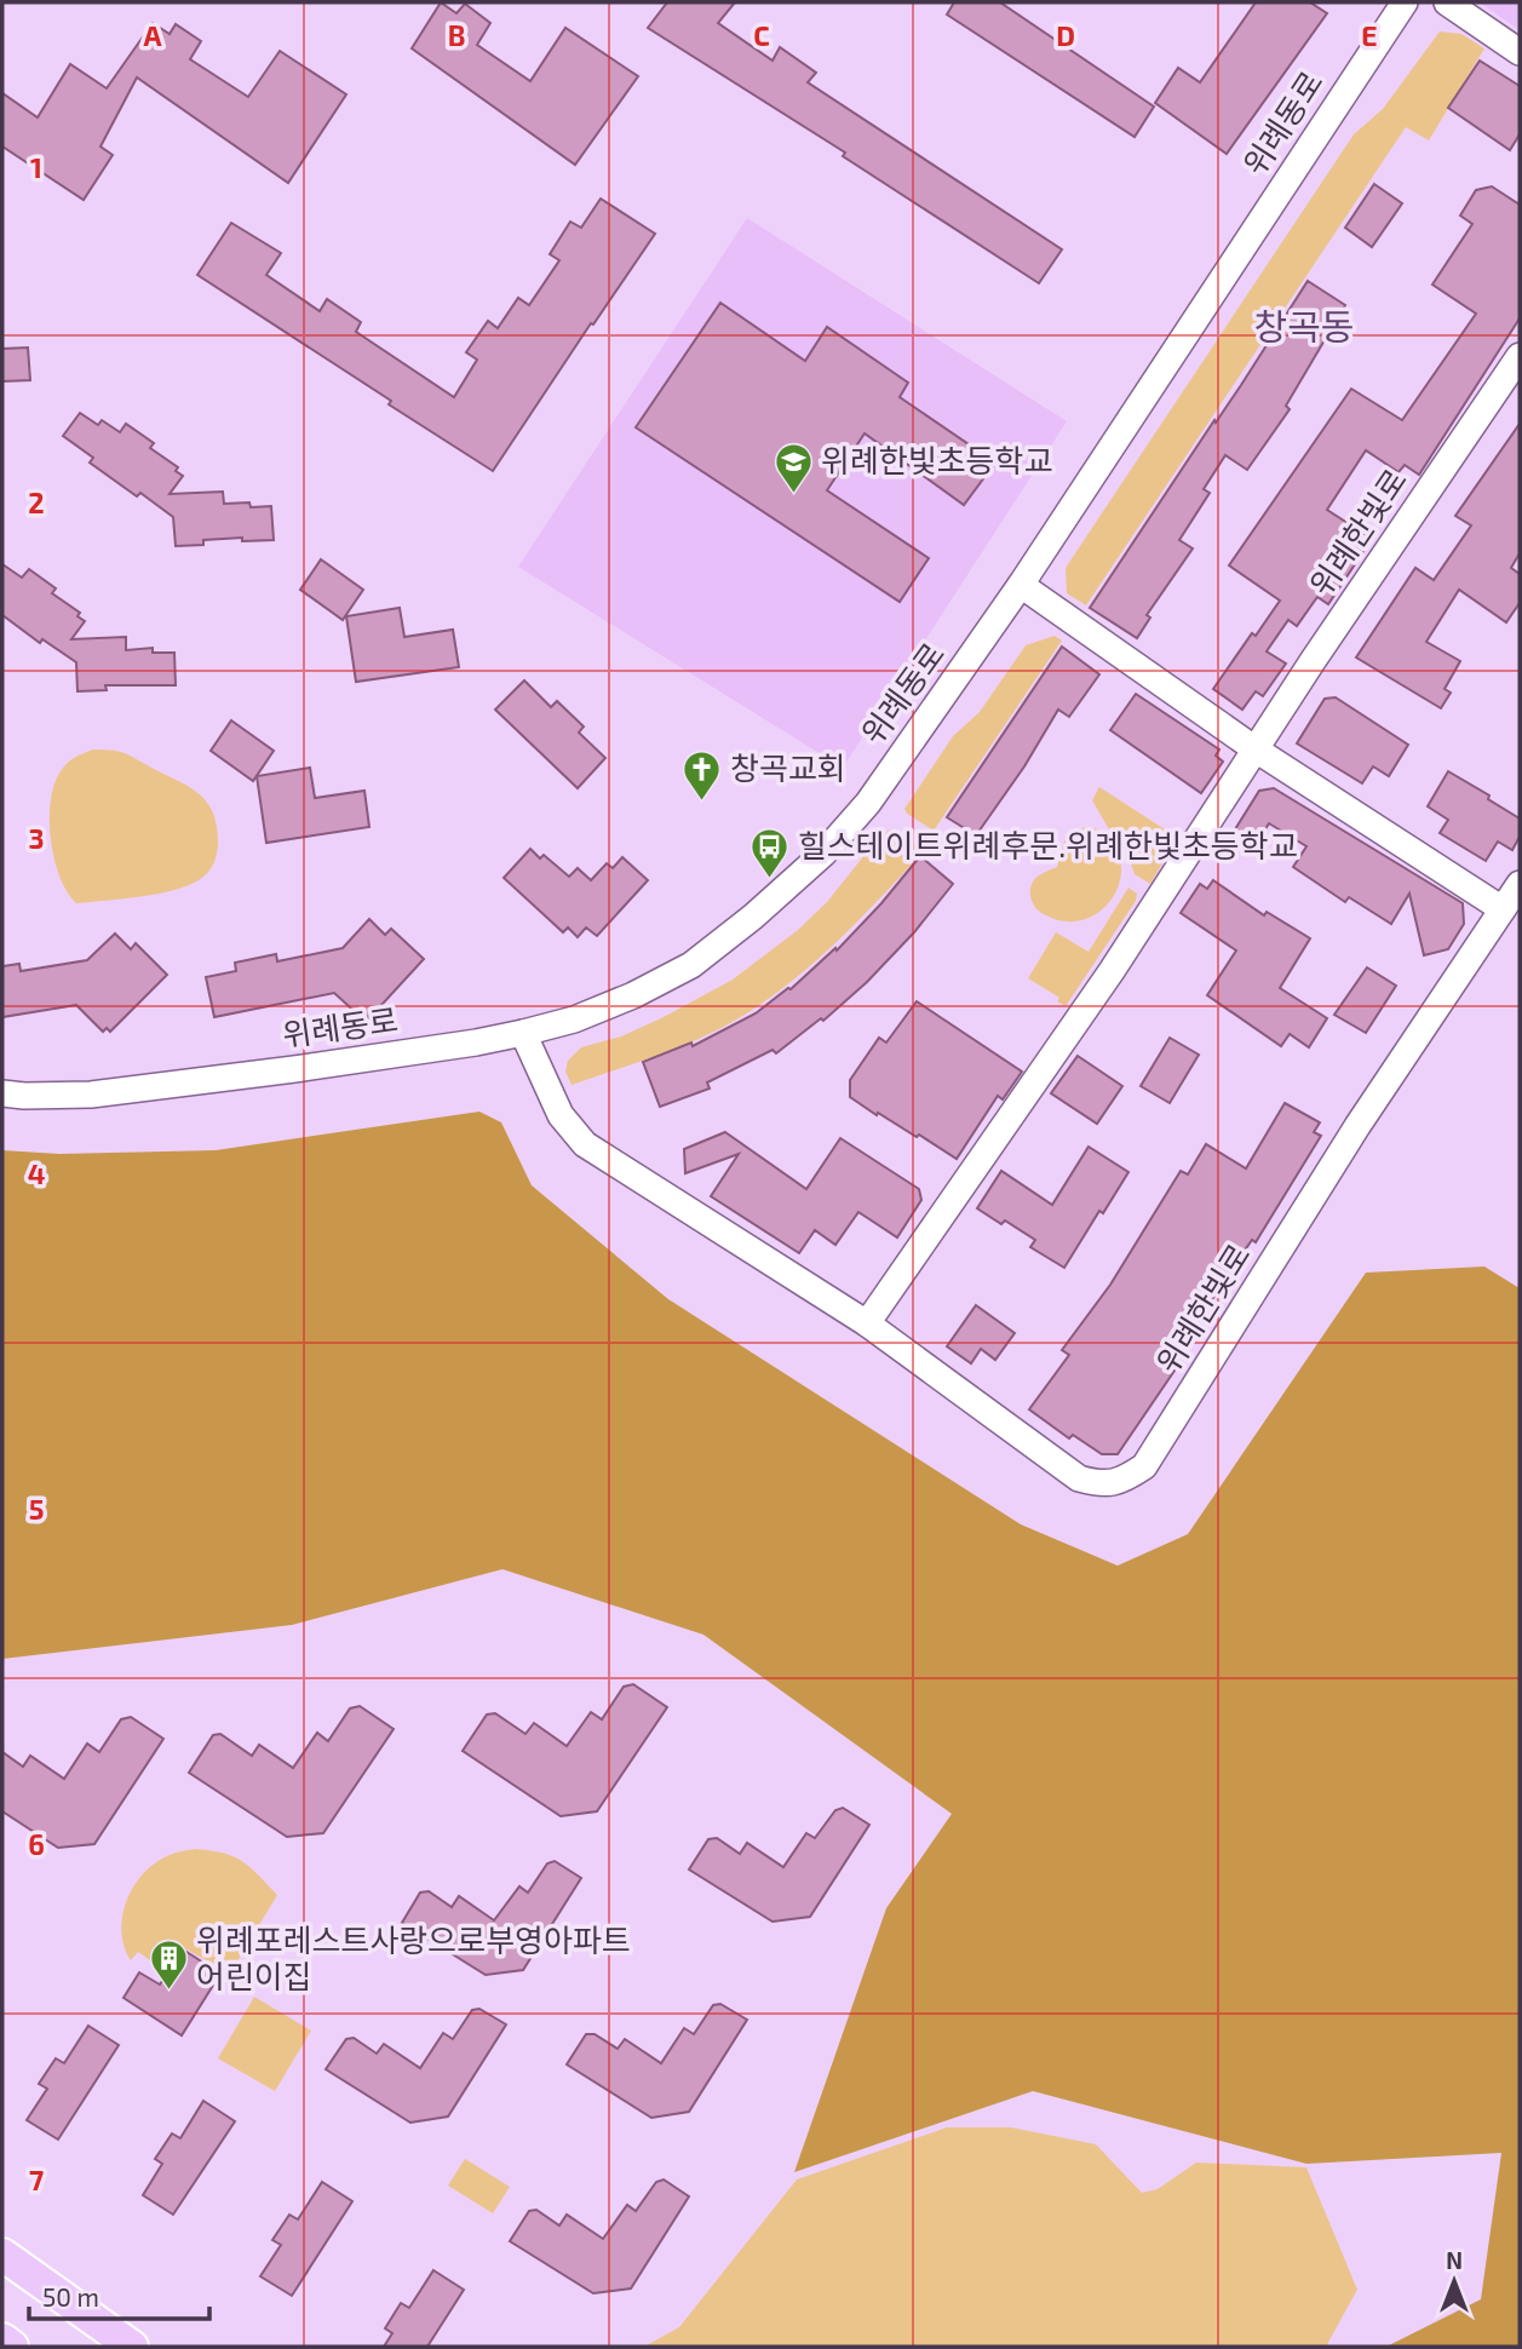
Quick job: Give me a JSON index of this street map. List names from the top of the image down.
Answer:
{
  "streets": {
    "street": ["위례동로", "위례한빛로"]
  },
  "crossings": [
    ["위례동로", "위례한빛로"]
  ],
  "districts": ["창곡동"],
  "places": {
    "school or university": ["위례한빛초등학교"],
    "church": ["창곡교회"],
    "bus stop": ["힐스테이트위례후문.위례한빛초등학교"],
    "building": ["위례포레스트사랑으로부영아파트 어린이집"]
  },
  "scale_bar": "50 m",
  "north": "top",
  "grid": {
    "columns": [
      "A",
      "B",
      "C",
      "D",
      "E"
    ],
    "rows": [
      "1",
      "2",
      "3",
      "4",
      "5",
      "6",
      "7"
    ]
  }
}
